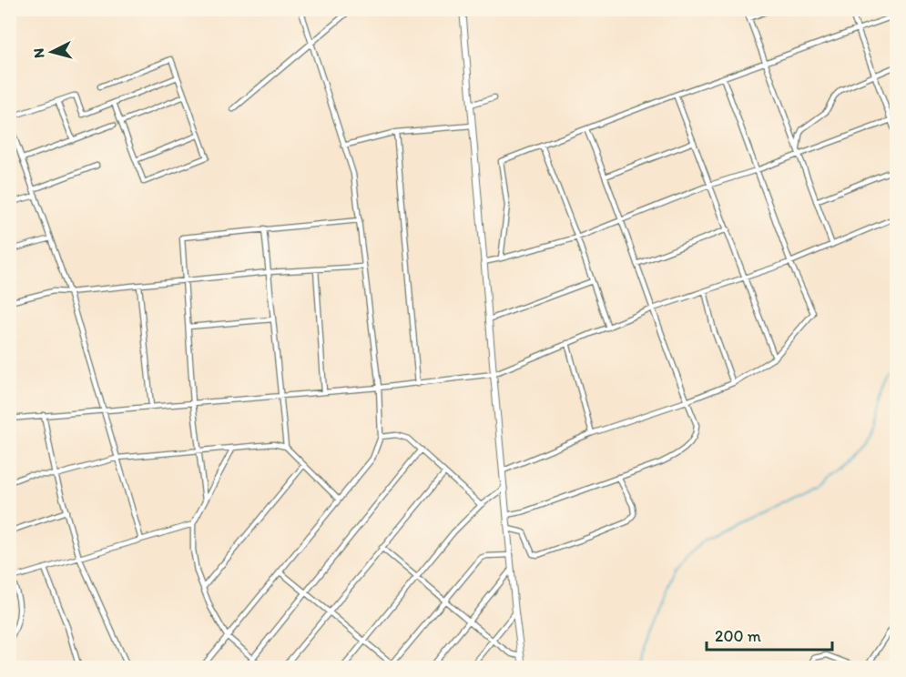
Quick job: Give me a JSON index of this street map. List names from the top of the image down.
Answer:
{
  "scale_bar": "200 m",
  "north": "left"
}
